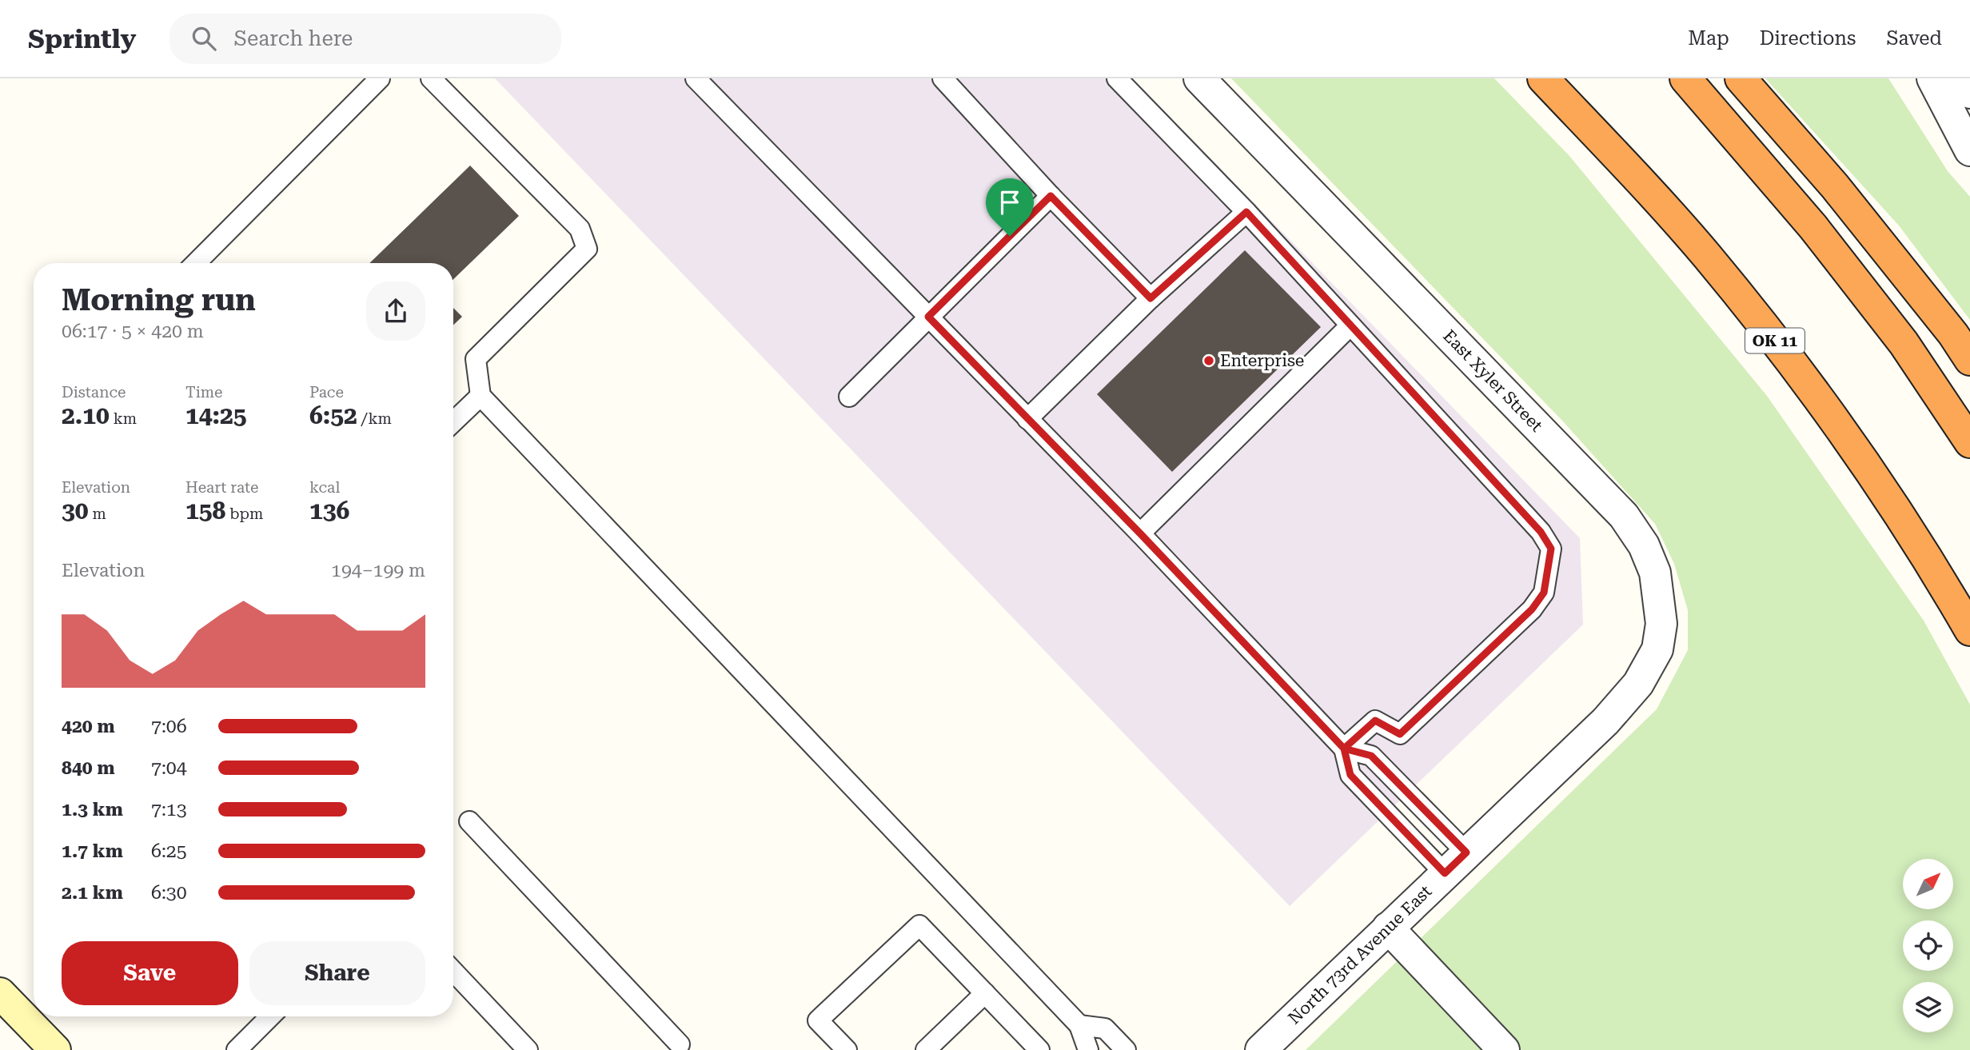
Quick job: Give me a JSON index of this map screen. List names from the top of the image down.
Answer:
{
  "streets": {
    "highway": ["OK 11"],
    "street": ["East Xyler Street", "North 73rd Avenue East"]
  },
  "crossings": [
    ["East Xyler Street", "North 73rd Avenue East"]
  ],
  "places": ["Enterprise"],
  "north": "top right",
  "page": {
    "header": "Sprintly",
    "search": "Search here",
    "nav": ["Map", "Directions", "Saved"],
    "heading": ["Morning run", "06:17 · 5 × 420 m"],
    "stats": [
      ["Distance", "2.10 km"],
      ["Time", "14:25"],
      ["Pace", "6:52 /km"],
      ["Elevation", "30 m"],
      ["Heart rate", "158 bpm"],
      ["kcal", "136"]
    ],
    "chart": ["Elevation", "194–199 m"],
    "list": [
      {
        "name": "420 m",
        "note": "7:06"
      },
      {
        "name": "840 m",
        "note": "7:04"
      },
      {
        "name": "1.3 km",
        "note": "7:13"
      },
      {
        "name": "1.7 km",
        "note": "6:25"
      },
      {
        "name": "2.1 km",
        "note": "6:30"
      }
    ],
    "buttons": ["Save", "Share"]
  }
}
